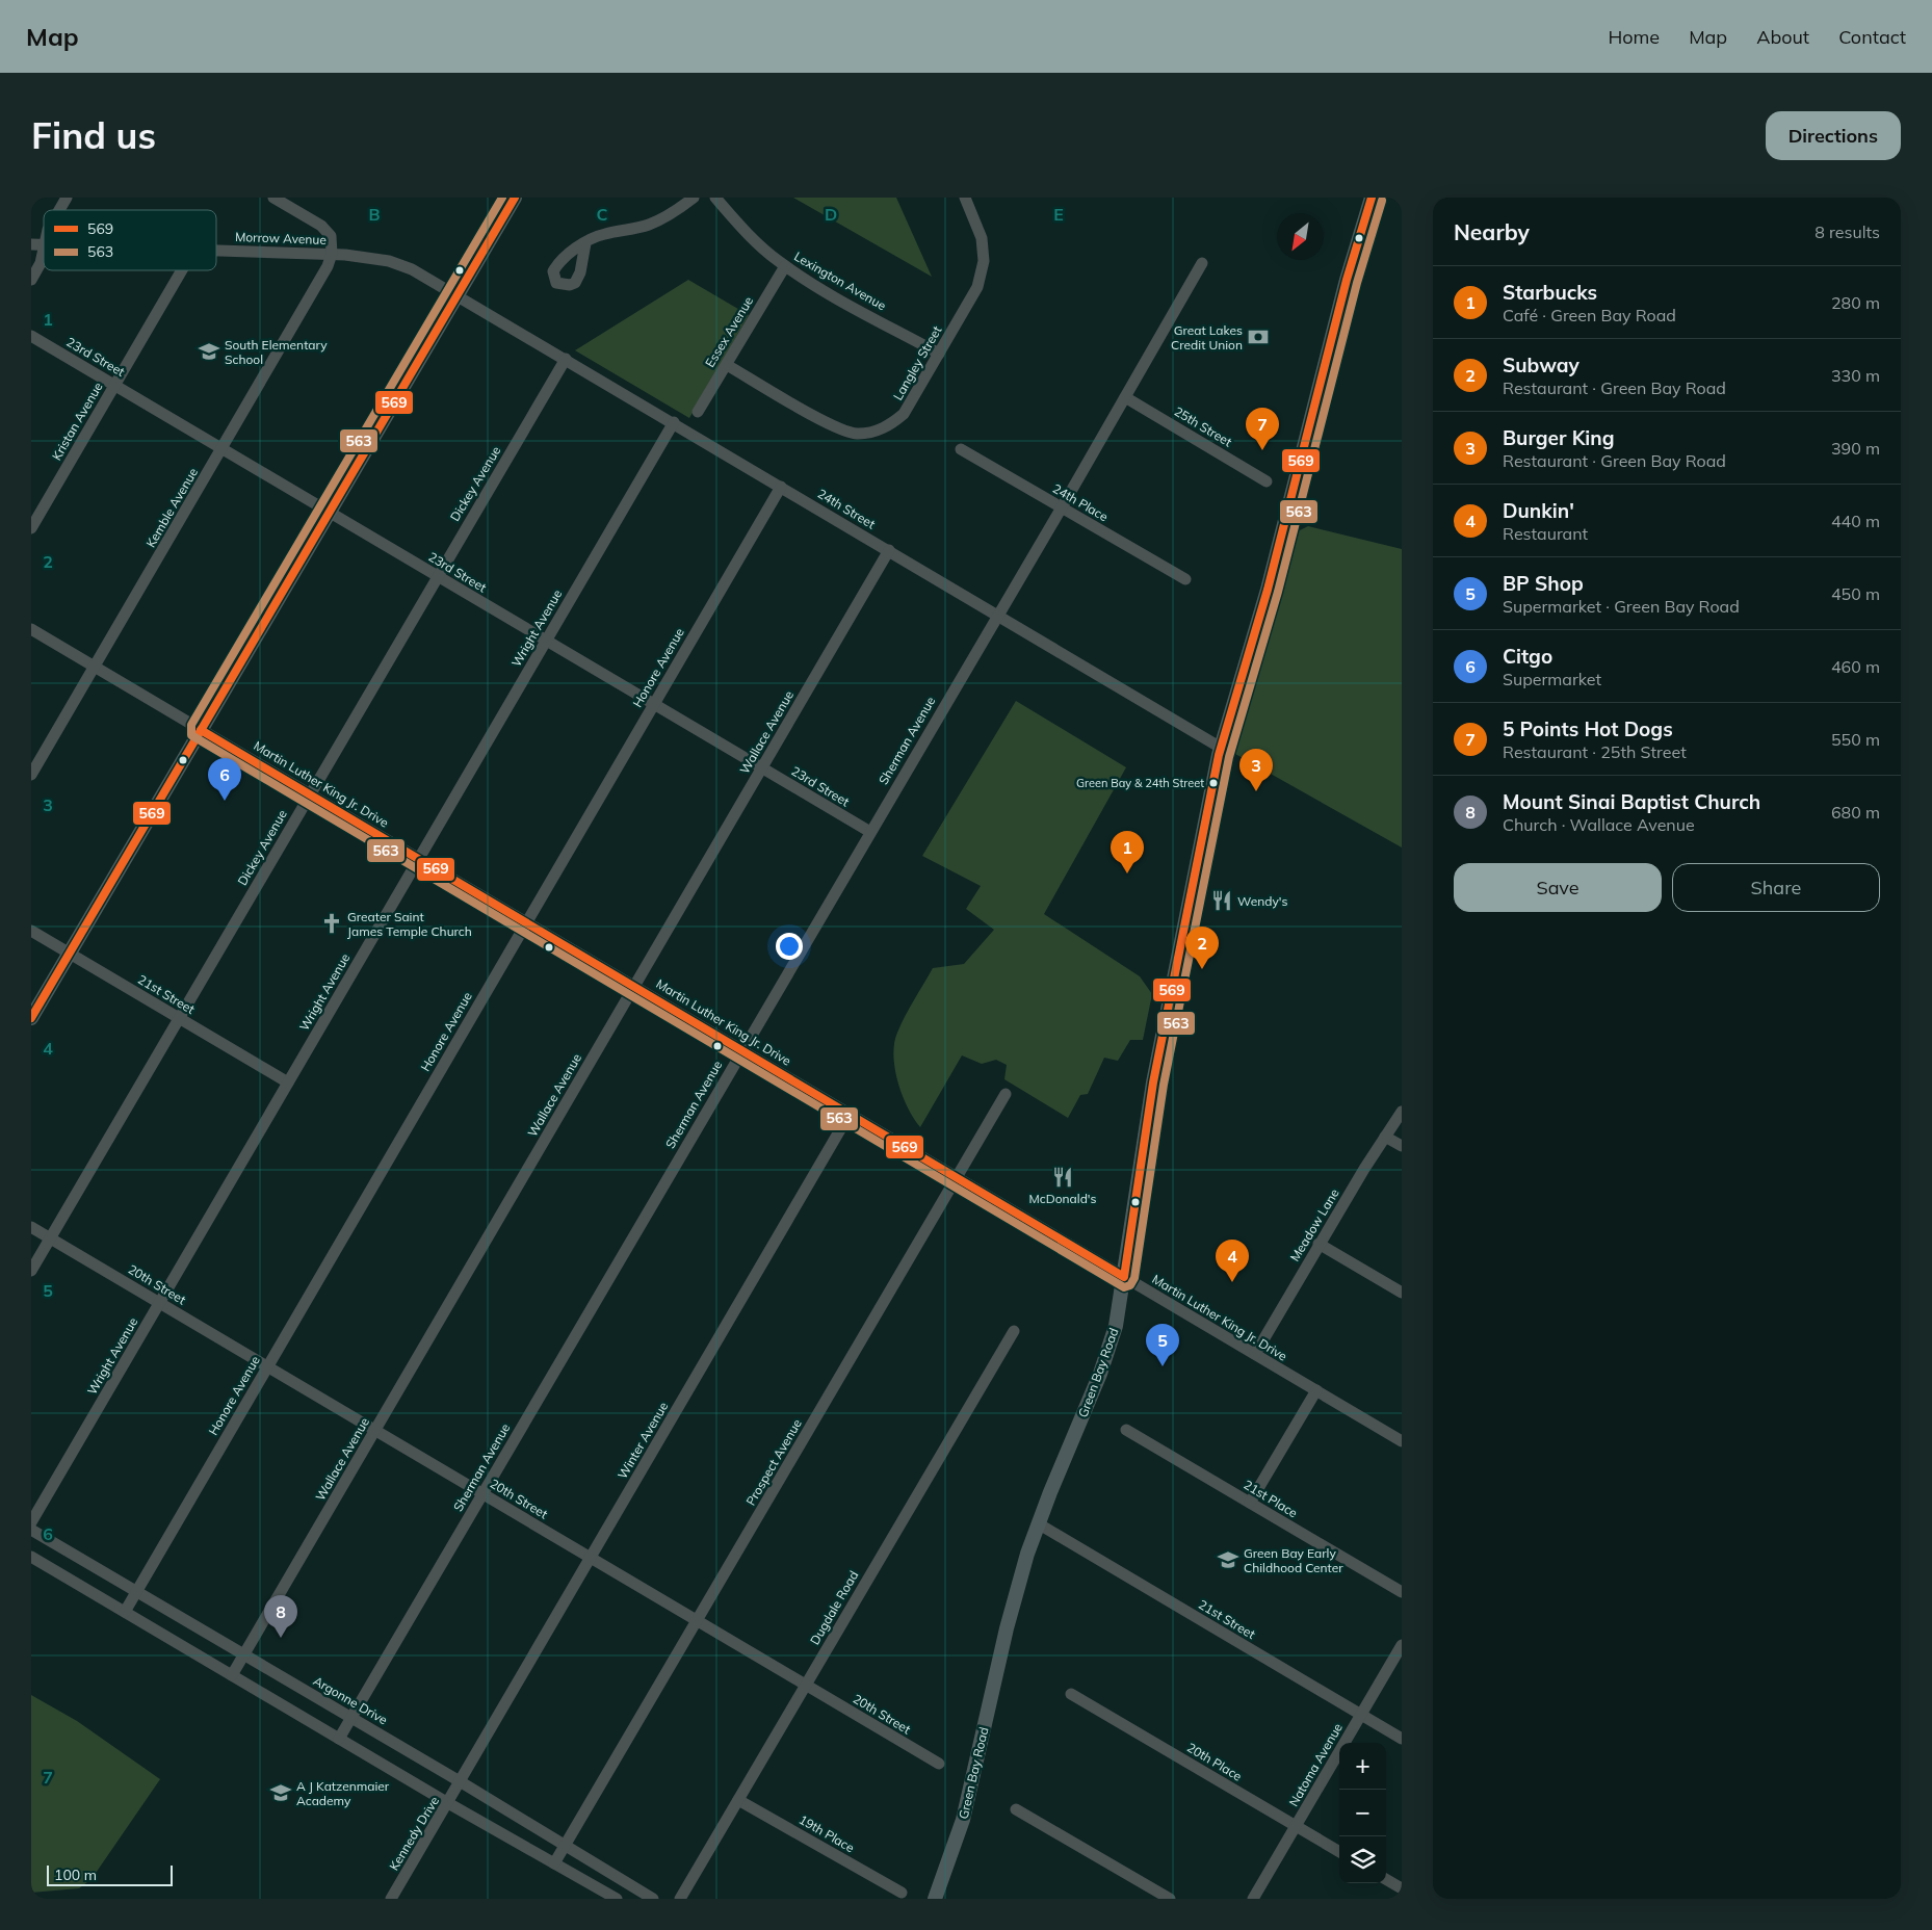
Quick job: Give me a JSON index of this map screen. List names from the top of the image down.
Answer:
{
  "streets": {
    "main road": ["Green Bay Road"],
    "street": [
      "Morrow Avenue",
      "Lexington Avenue",
      "Essex Avenue",
      "23rd Street",
      "Langley Street",
      "Kristan Avenue",
      "25th Street",
      "Dickey Avenue",
      "24th Place",
      "Kemble Avenue",
      "24th Street",
      "Wright Avenue",
      "Honore Avenue",
      "Wallace Avenue",
      "Sherman Avenue",
      "Martin Luther King Jr. Drive",
      "21st Street",
      "Meadow Lane",
      "20th Street",
      "Winter Avenue",
      "Prospect Avenue",
      "21st Place",
      "Dugdale Road",
      "Argonne Drive",
      "20th Place",
      "Natoma Avenue",
      "Kennedy Drive",
      "19th Place"
    ]
  },
  "crossings": [
    ["Morrow Avenue", "Kemble Avenue"],
    ["Morrow Avenue", "24th Street"],
    ["Lexington Avenue", "Essex Avenue"],
    ["Lexington Avenue", "Langley Street"],
    ["Essex Avenue", "Langley Street"],
    ["23rd Street", "Kristan Avenue"],
    ["23rd Street", "Dickey Avenue"],
    ["23rd Street", "Kemble Avenue"],
    ["23rd Street", "Wright Avenue"],
    ["23rd Street", "Honore Avenue"],
    ["23rd Street", "Wallace Avenue"],
    ["23rd Street", "Sherman Avenue"],
    ["25th Street", "Sherman Avenue"],
    ["Dickey Avenue", "24th Street"],
    ["Dickey Avenue", "Martin Luther King Jr. Drive"],
    ["Dickey Avenue", "21st Street"],
    ["Dickey Avenue", "20th Street"],
    ["24th Place", "Sherman Avenue"],
    ["Kemble Avenue", "Martin Luther King Jr. Drive"],
    ["24th Street", "Wright Avenue"],
    ["24th Street", "Honore Avenue"],
    ["24th Street", "Wallace Avenue"],
    ["24th Street", "Sherman Avenue"],
    ["24th Street", "Green Bay Road"],
    ["Wright Avenue", "Martin Luther King Jr. Drive"],
    ["Wright Avenue", "21st Street"],
    ["Wright Avenue", "20th Street"],
    ["Honore Avenue", "Martin Luther King Jr. Drive"],
    ["Honore Avenue", "20th Street"],
    ["Honore Avenue", "Argonne Drive"],
    ["Wallace Avenue", "Martin Luther King Jr. Drive"],
    ["Wallace Avenue", "20th Street"],
    ["Wallace Avenue", "Argonne Drive"],
    ["Sherman Avenue", "Martin Luther King Jr. Drive"],
    ["Sherman Avenue", "20th Street"],
    ["Sherman Avenue", "Argonne Drive"],
    ["Martin Luther King Jr. Drive", "Meadow Lane"],
    ["Martin Luther King Jr. Drive", "Green Bay Road"],
    ["Martin Luther King Jr. Drive", "Winter Avenue"],
    ["Martin Luther King Jr. Drive", "Prospect Avenue"],
    ["21st Street", "Green Bay Road"],
    ["21st Street", "Natoma Avenue"],
    ["20th Street", "Winter Avenue"],
    ["20th Street", "Prospect Avenue"],
    ["20th Street", "Dugdale Road"],
    ["Winter Avenue", "Argonne Drive"],
    ["Winter Avenue", "Kennedy Drive"],
    ["Prospect Avenue", "Argonne Drive"],
    ["Dugdale Road", "19th Place"],
    ["Argonne Drive", "Kennedy Drive"],
    ["20th Place", "Natoma Avenue"]
  ],
  "places": {
    "bank": ["Great Lakes Credit Union"],
    "school or university": ["South Elementary School", "Green Bay Early Childhood Center", "A J Katzenmaier Academy"],
    "other": ["Green Bay & 24th Street"],
    "restaurant": ["Wendy's", "McDonald's"],
    "church": ["Greater Saint James Temple Church"]
  },
  "lines": ["transit line 569", "transit line 563"],
  "legend": ["569", "563"],
  "scale_bar": "100 m",
  "north": "bottom left",
  "page": {
    "header": "Map",
    "nav": [
      "Home",
      "Map",
      "About",
      "Contact"
    ],
    "buttons": [
      "Directions",
      ["Save", "Share"]
    ],
    "title": "Find us",
    "heading": ["Nearby", "8 results"],
    "list": [
      {
        "mark": "1",
        "name": "Starbucks",
        "note": "Café · Green Bay Road",
        "value": "280 m"
      },
      {
        "mark": "2",
        "name": "Subway",
        "note": "Restaurant · Green Bay Road",
        "value": "330 m"
      },
      {
        "mark": "3",
        "name": "Burger King",
        "note": "Restaurant · Green Bay Road",
        "value": "390 m"
      },
      {
        "mark": "4",
        "name": "Dunkin'",
        "note": "Restaurant",
        "value": "440 m"
      },
      {
        "mark": "5",
        "name": "BP Shop",
        "note": "Supermarket · Green Bay Road",
        "value": "450 m"
      },
      {
        "mark": "6",
        "name": "Citgo",
        "note": "Supermarket",
        "value": "460 m"
      },
      {
        "mark": "7",
        "name": "5 Points Hot Dogs",
        "note": "Restaurant · 25th Street",
        "value": "550 m"
      },
      {
        "mark": "8",
        "name": "Mount Sinai Baptist Church",
        "note": "Church · Wallace Avenue",
        "value": "680 m"
      }
    ],
    "pins": [
      "7",
      "3",
      "6",
      "1",
      "2",
      "4",
      "5",
      "8"
    ],
    "map_buttons": ["+", "−"],
    "scale": "100 m"
  },
  "grid": {
    "columns": [
      "B",
      "C",
      "D",
      "E"
    ],
    "rows": [
      "1",
      "2",
      "3",
      "4",
      "5",
      "6",
      "7"
    ]
  }
}
